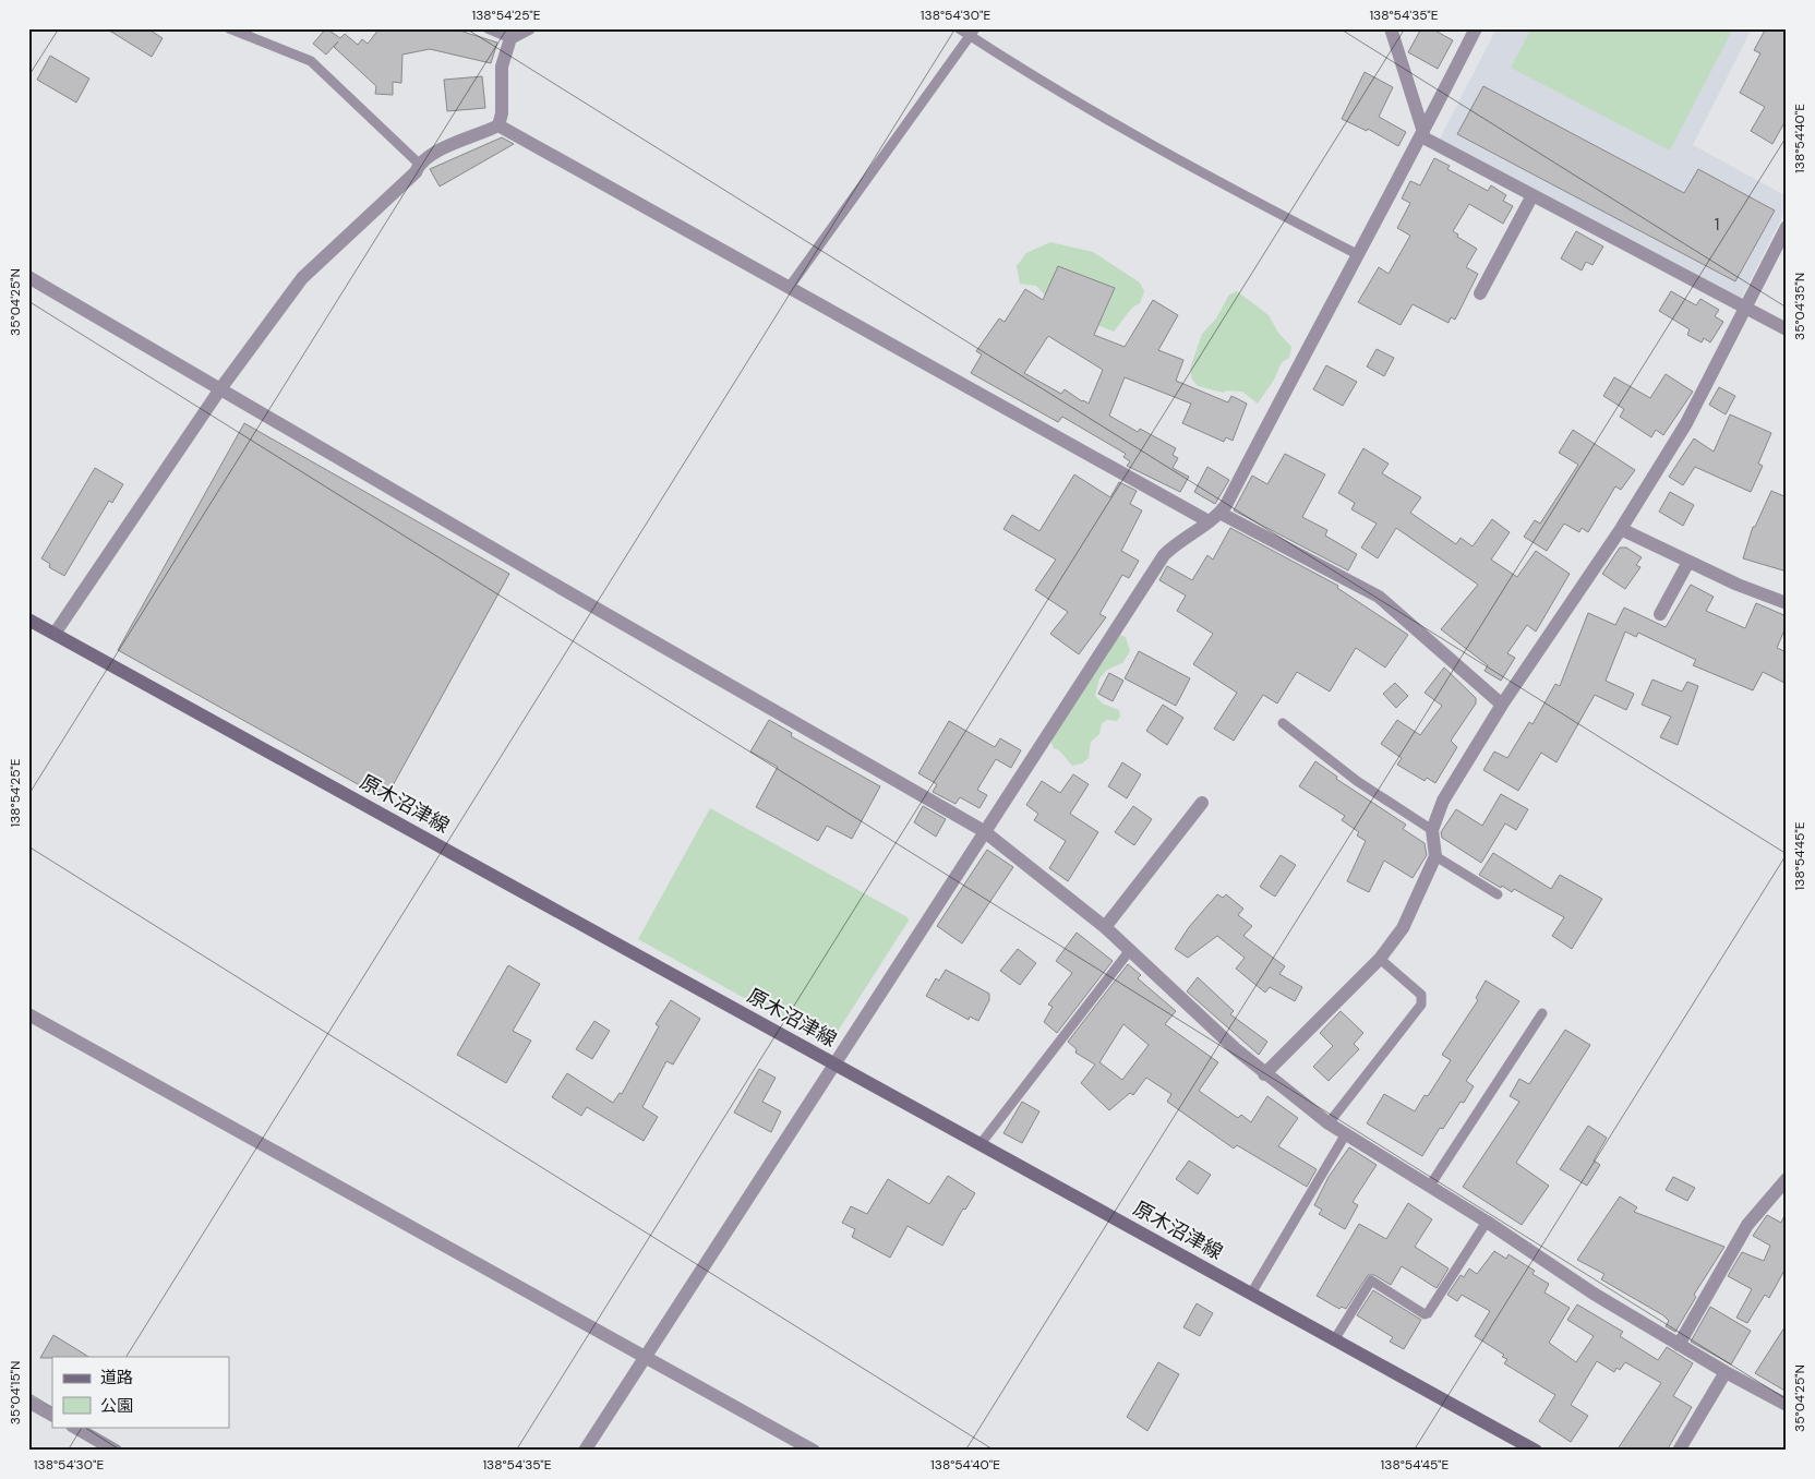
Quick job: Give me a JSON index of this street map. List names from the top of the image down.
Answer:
{
  "streets": {
    "main road": ["原木沼津線"]
  },
  "house_numbers": ["1"],
  "legend": ["道路", "公園"],
  "coordinates": [
    "138°54'25\"E",
    "138°54'30\"E",
    "138°54'35\"E",
    "138°54'40\"E",
    "35°04'25\"N",
    "35°04'35\"N",
    "138°54'45\"E",
    "35°04'15\"N"
  ]
}
